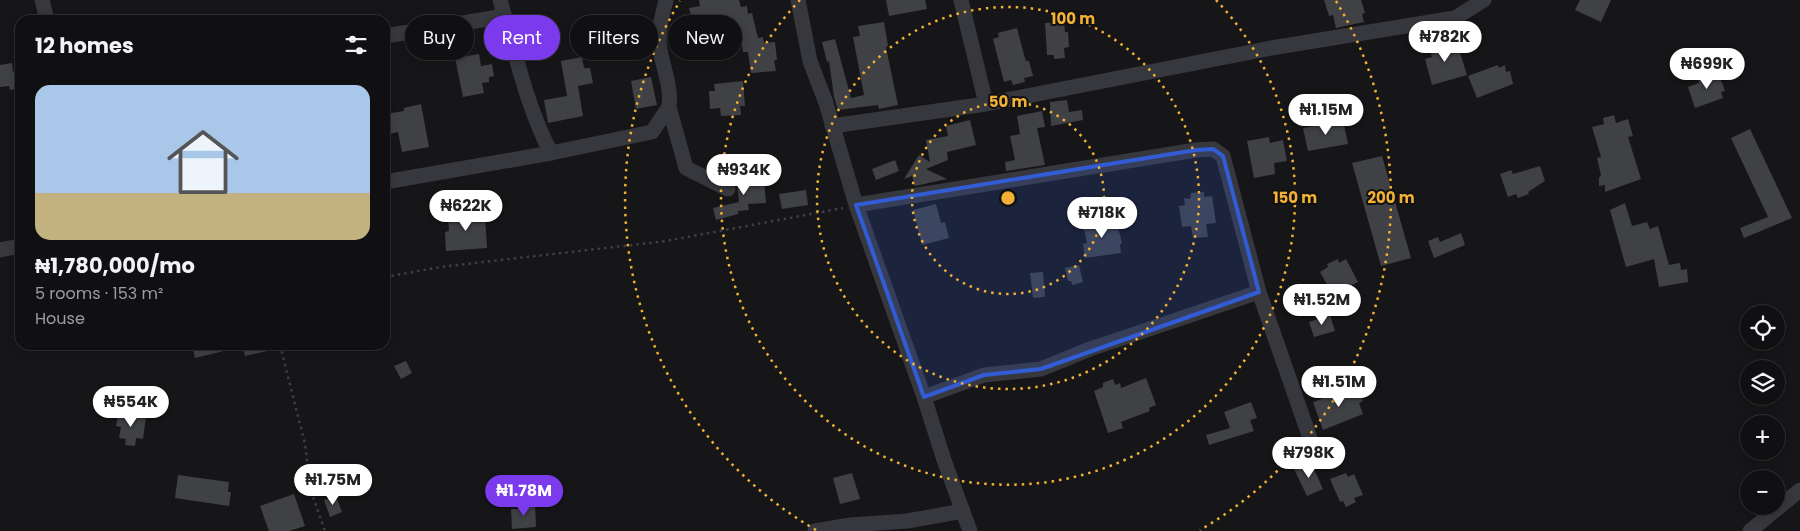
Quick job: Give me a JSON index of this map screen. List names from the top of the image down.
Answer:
{
  "page": {
    "chip": [
      "Buy",
      "Rent",
      "Filters",
      "New"
    ],
    "heading": "12 homes",
    "price": [
      "₦782K",
      "₦699K",
      "₦1.15M",
      "₦934K",
      "₦622K",
      "₦718K",
      "₦1.52M",
      "₦1.51M",
      "₦554K",
      "₦798K",
      "₦1.75M",
      "₦1.78M"
    ],
    "list": [
      {
        "name": "₦1,780,000/mo",
        "note": "5 rooms · 153 m² · House"
      }
    ],
    "map_buttons": ["+", "−"]
  },
  "rings": [
    "100 m",
    "50 m",
    "150 m",
    "200 m"
  ]
}
